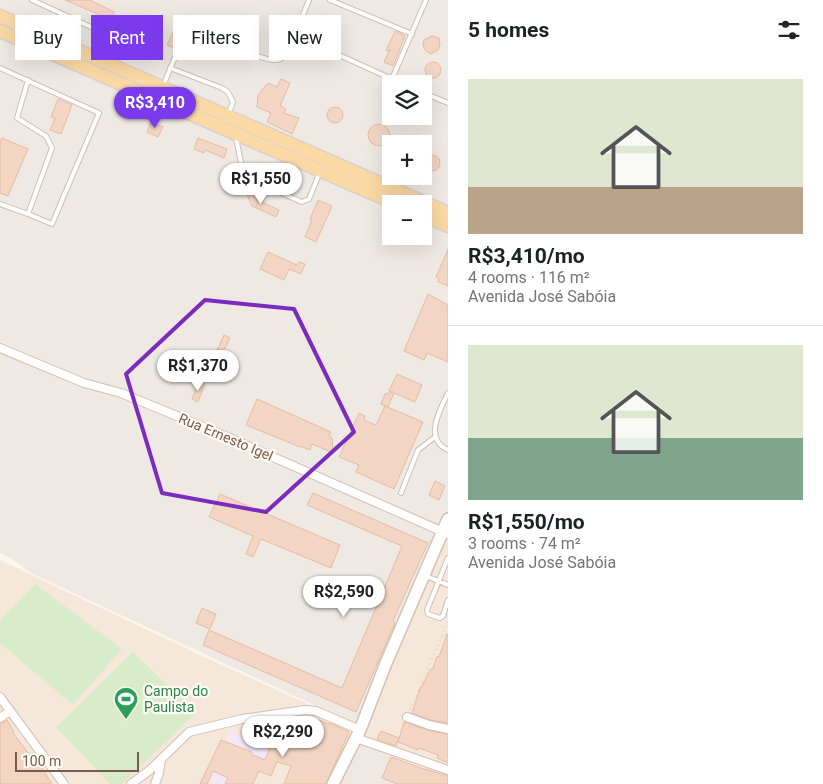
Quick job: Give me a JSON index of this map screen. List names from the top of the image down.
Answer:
{
  "streets": {
    "street": ["Rua Ernesto Igel"]
  },
  "places": {
    "sports": ["Campo do Paulista"]
  },
  "scale_bar": "100 m",
  "page": {
    "heading": "5 homes",
    "chip": [
      "Buy",
      "Rent",
      "Filters",
      "New"
    ],
    "list": [
      {
        "name": "R$3,410/mo",
        "note": "4 rooms · 116 m² · Avenida José Sabóia"
      },
      {
        "name": "R$1,550/mo",
        "note": "3 rooms · 74 m² · Avenida José Sabóia"
      }
    ],
    "map_buttons": ["+", "−"],
    "price": [
      "R$3,410",
      "R$1,550",
      "R$1,370",
      "R$2,590",
      "R$2,290"
    ],
    "scale": "100 m"
  }
}
